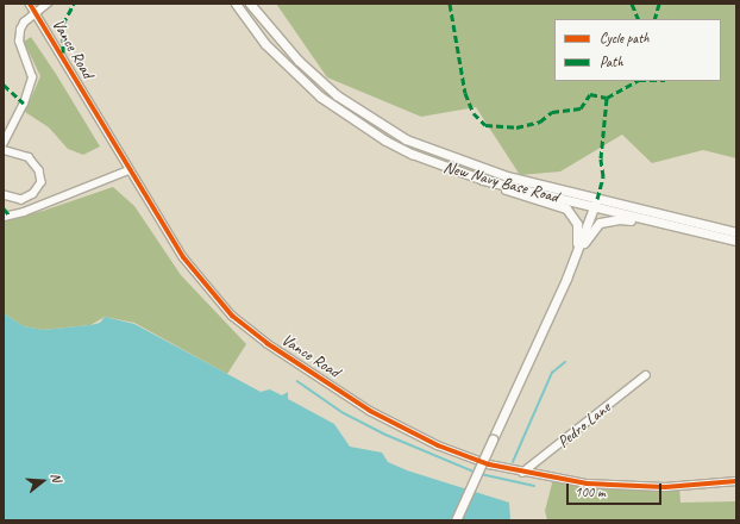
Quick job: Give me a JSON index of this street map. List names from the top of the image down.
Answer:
{
  "streets": {
    "main road": ["New Navy Base Road"],
    "street": ["Vance Road", "Pedro Lane"]
  },
  "crossings": [
    ["Vance Road", "Pedro Lane"]
  ],
  "legend": ["Cycle path", "Path"],
  "scale_bar": "100 m",
  "north": "right"
}
